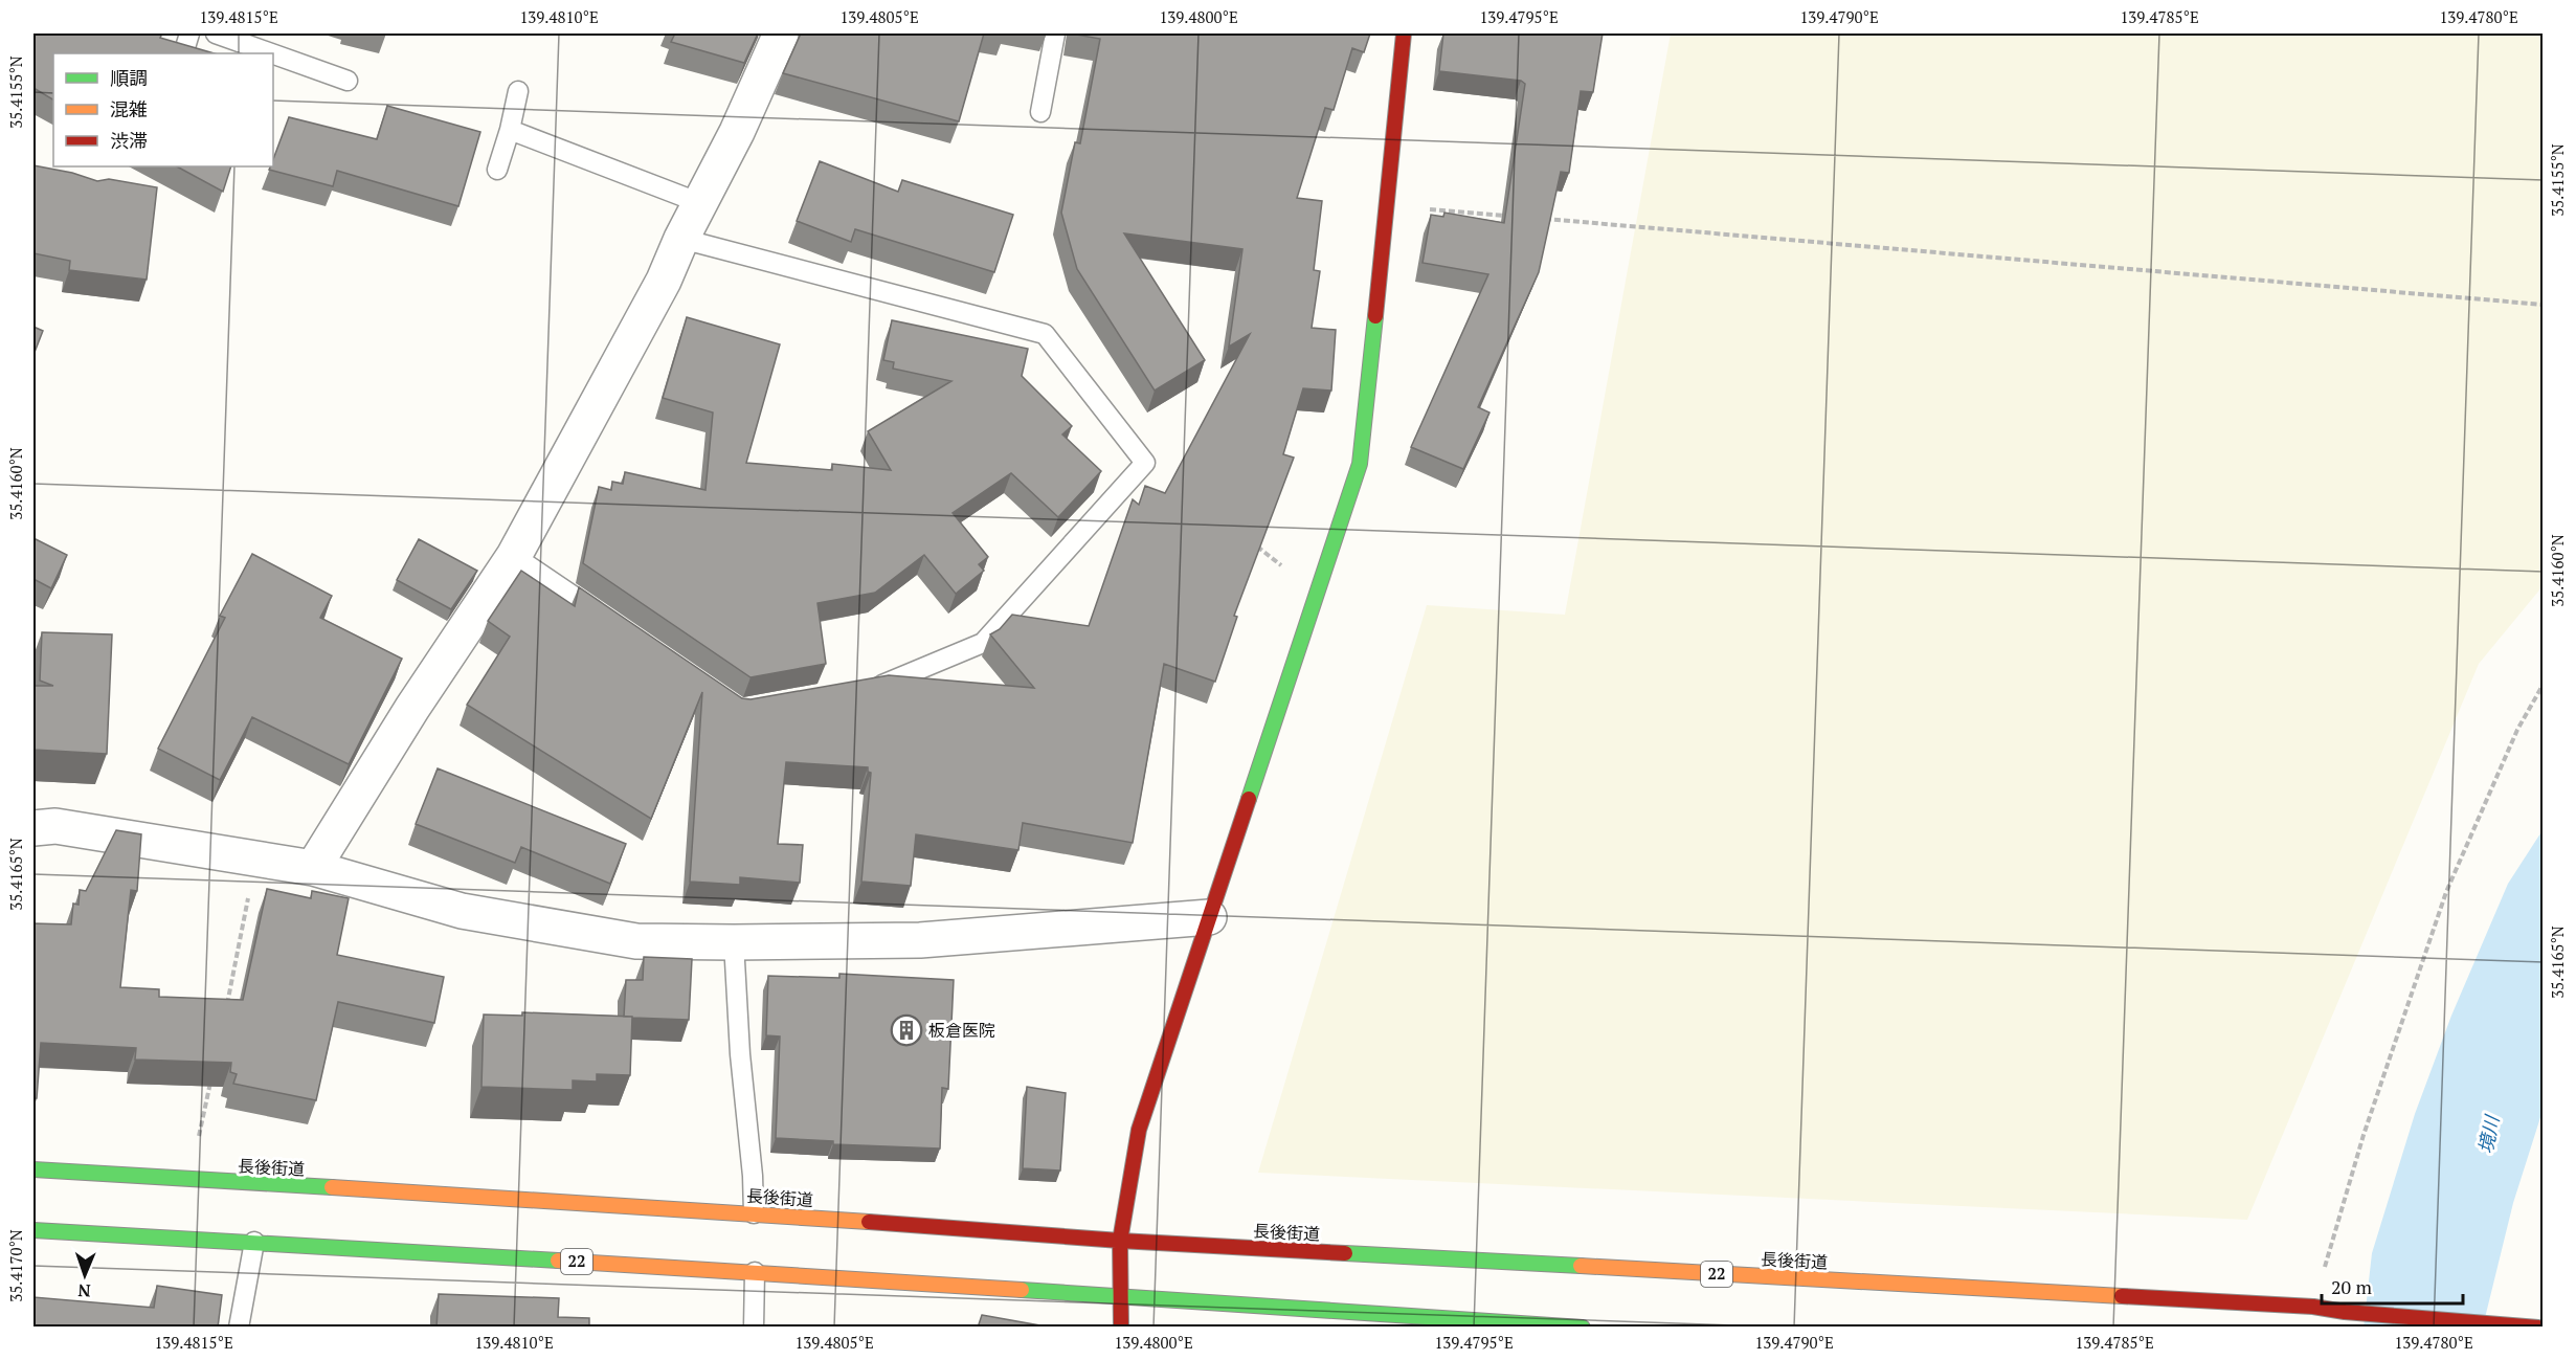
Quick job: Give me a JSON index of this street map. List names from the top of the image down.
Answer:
{
  "streets": {
    "main road": ["長後街道", "22"]
  },
  "water": ["境川"],
  "places": {
    "building": ["板倉医院"]
  },
  "legend": ["順調", "混雑", "渋滞"],
  "scale_bar": "20 m",
  "north": "bottom",
  "coordinates": [
    "139.4815°E",
    "139.4810°E",
    "139.4805°E",
    "139.4800°E",
    "139.4795°E",
    "139.4790°E",
    "139.4785°E",
    "139.4780°E",
    "35.4155°N",
    "35.4160°N",
    "35.4165°N",
    "35.4170°N"
  ]
}
